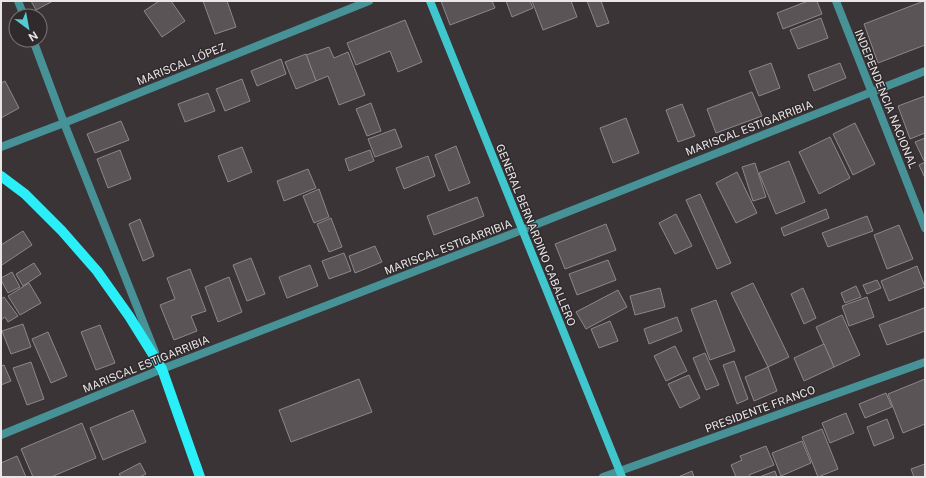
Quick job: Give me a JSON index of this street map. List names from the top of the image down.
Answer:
{
  "streets": {
    "street": [
      "MARISCAL LÓPEZ",
      "INDEPENDENCIA NACIONAL",
      "MARISCAL ESTIGARRIBIA",
      "GENERAL BERNARDINO CABALLERO",
      "PRESIDENTE FRANCO"
    ]
  },
  "crossings": [
    ["INDEPENDENCIA NACIONAL", "MARISCAL ESTIGARRIBIA"],
    ["MARISCAL ESTIGARRIBIA", "GENERAL BERNARDINO CABALLERO"],
    ["GENERAL BERNARDINO CABALLERO", "PRESIDENTE FRANCO"]
  ],
  "north": "bottom right"
}
